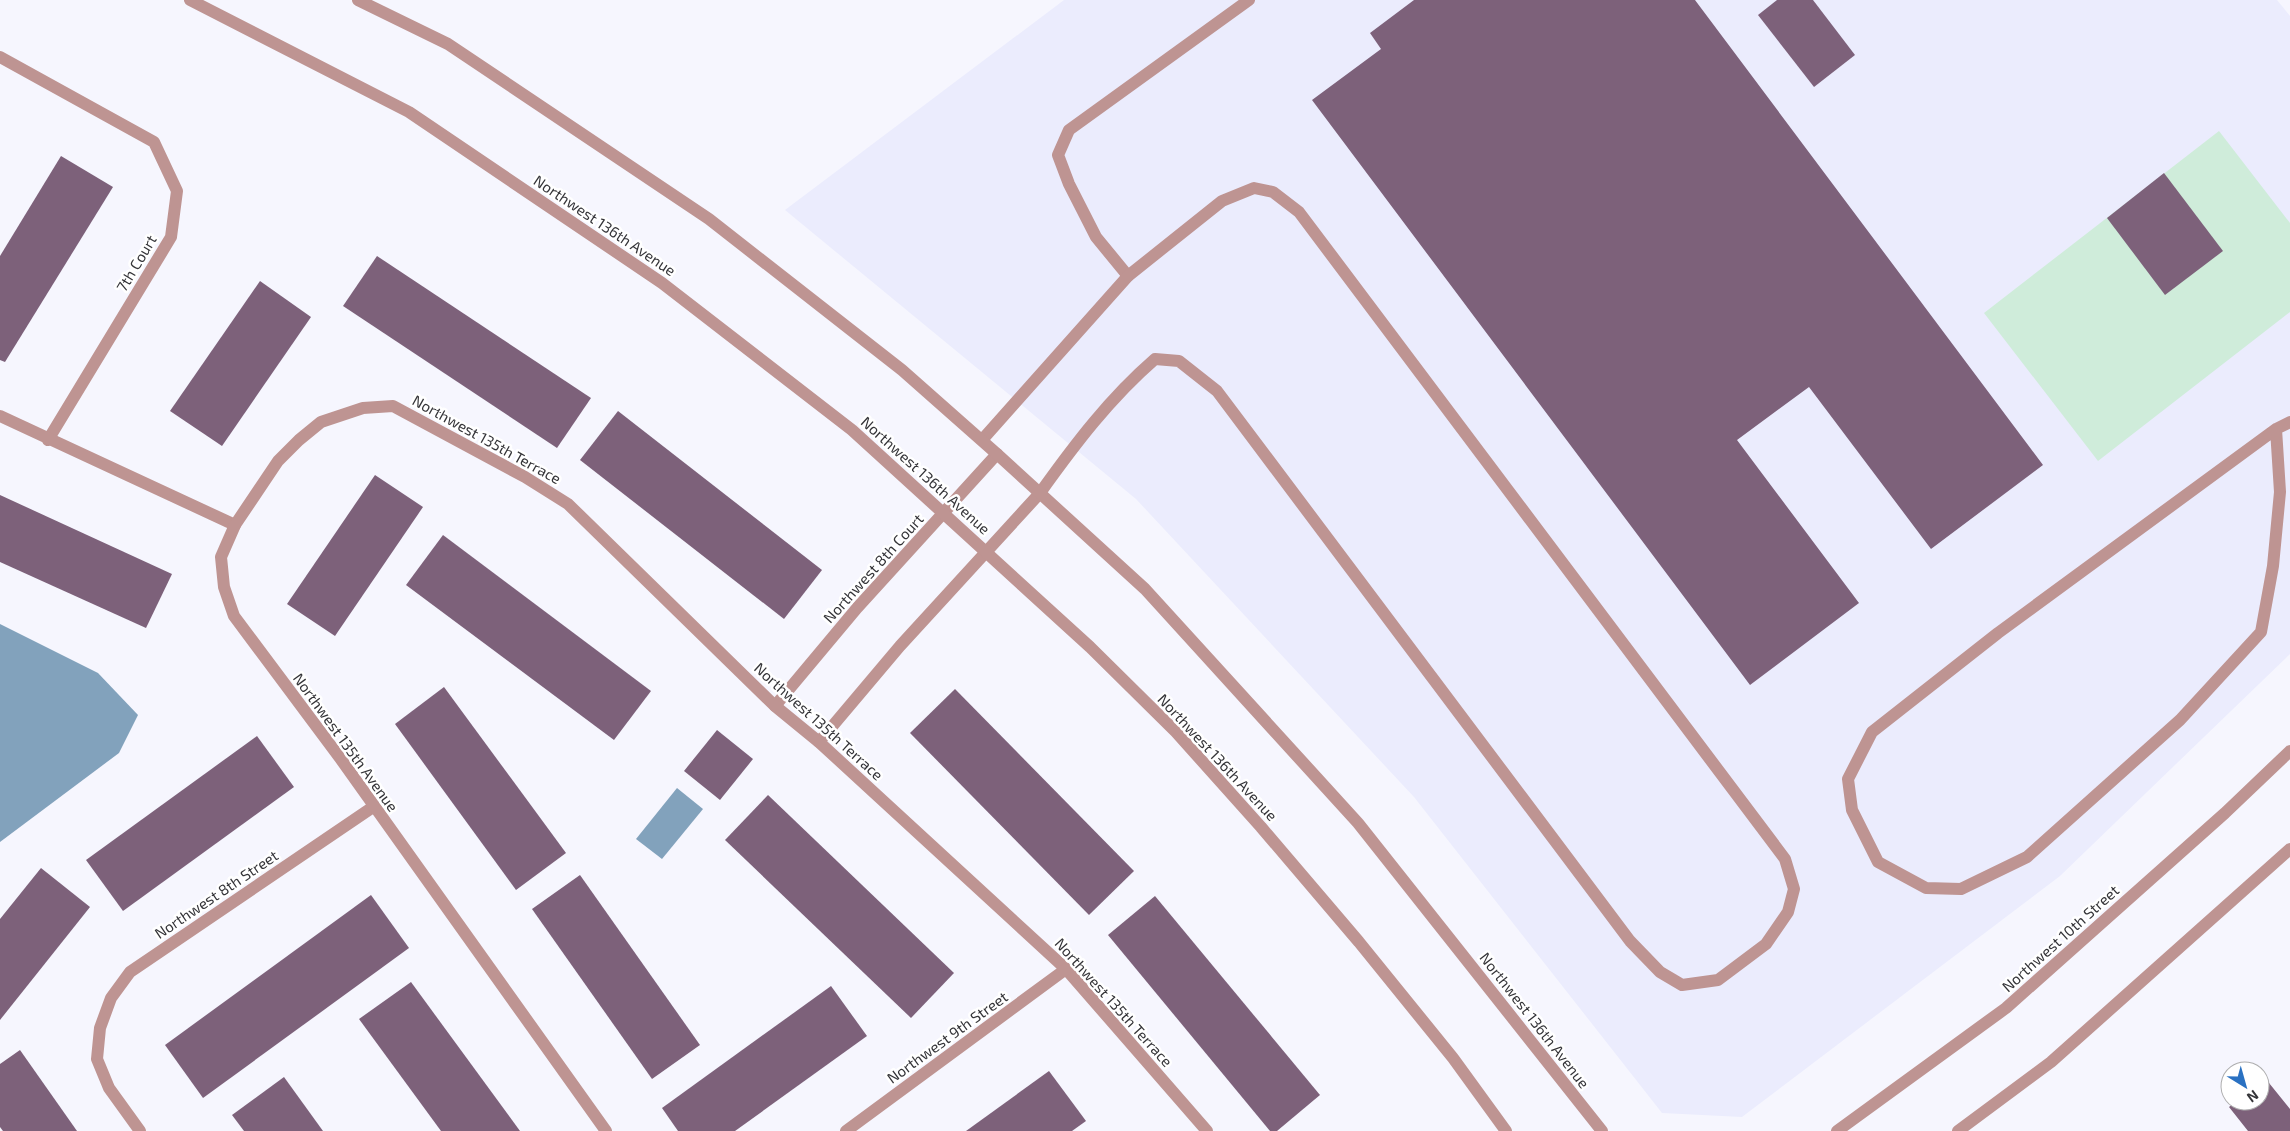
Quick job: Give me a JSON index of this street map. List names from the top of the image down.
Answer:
{
  "streets": {
    "street": [
      "Northwest 136th Avenue",
      "7th Court",
      "Northwest 135th Terrace",
      "Northwest 8th Court",
      "Northwest 135th Avenue",
      "Northwest 8th Street",
      "Northwest 10th Street",
      "Northwest 9th Street"
    ]
  },
  "crossings": [
    ["Northwest 136th Avenue", "Northwest 8th Court"],
    ["Northwest 135th Terrace", "Northwest 8th Court"],
    ["Northwest 135th Terrace", "Northwest 135th Avenue"],
    ["Northwest 135th Terrace", "Northwest 9th Street"],
    ["Northwest 135th Avenue", "Northwest 8th Street"]
  ],
  "north": "bottom right"
}
